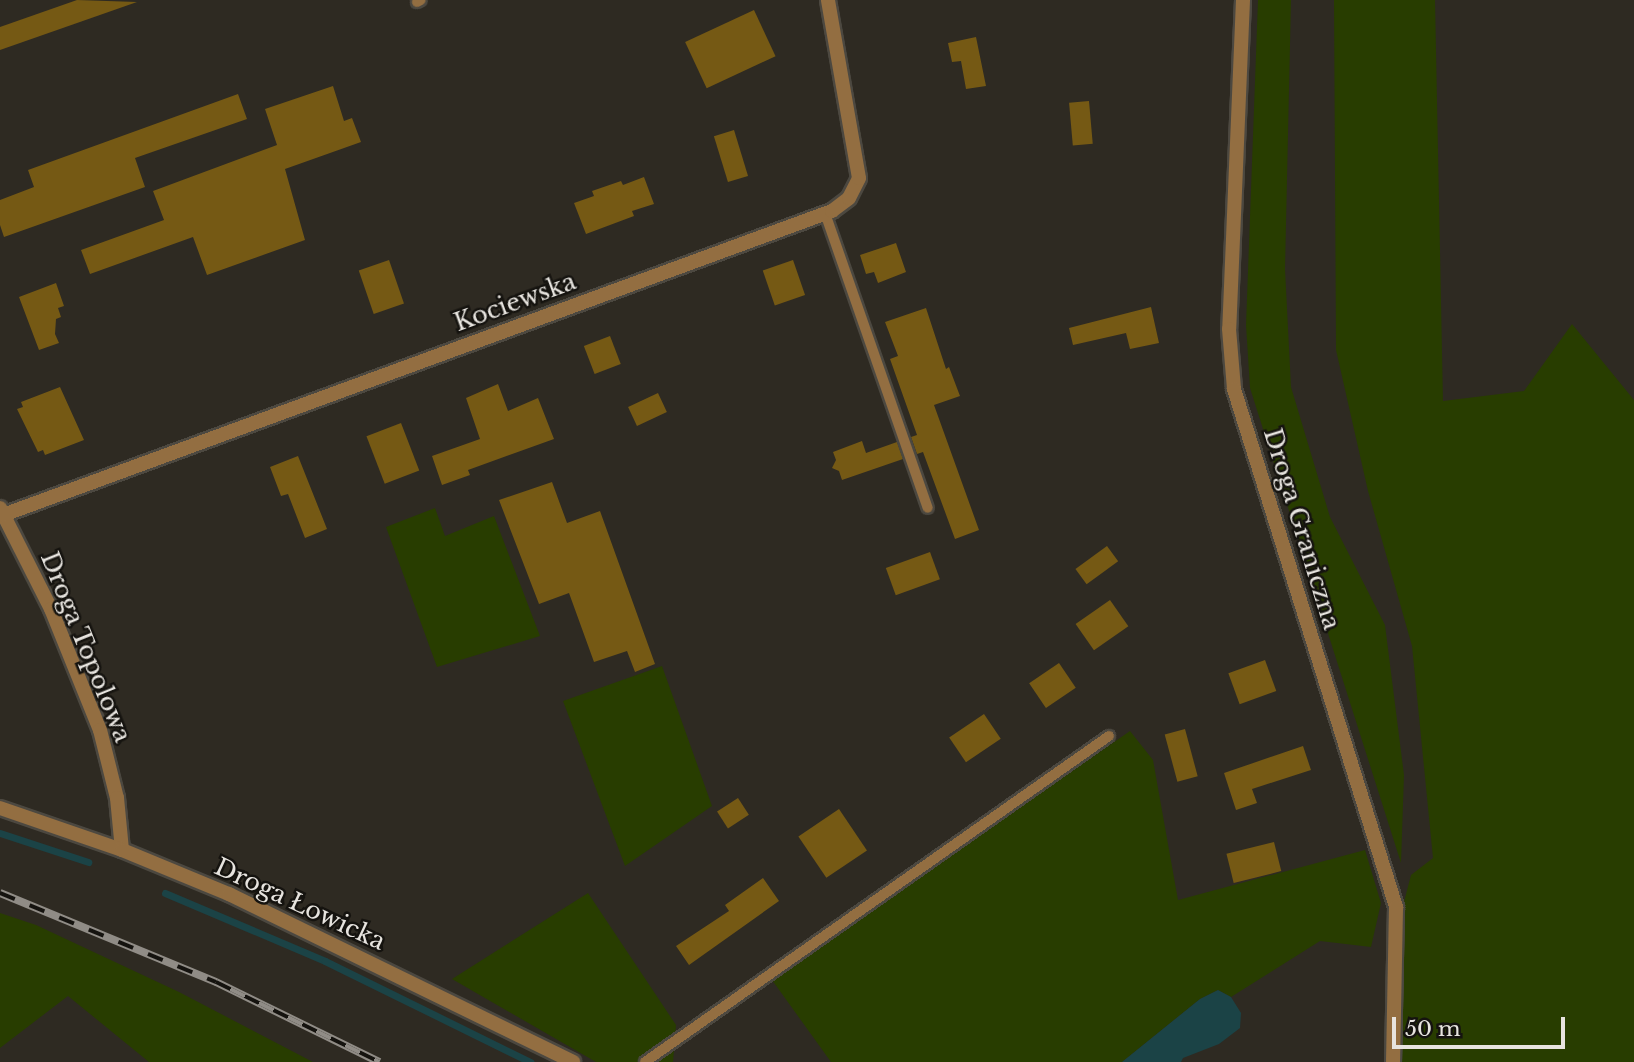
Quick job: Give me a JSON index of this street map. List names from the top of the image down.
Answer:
{
  "streets": {
    "street": [
      "Kociewska",
      "Droga Graniczna",
      "Droga Topolowa",
      "Droga Łowicka"
    ]
  },
  "crossings": [
    ["Kociewska", "Droga Topolowa"],
    ["Droga Topolowa", "Droga Łowicka"]
  ],
  "scale_bar": "50 m"
}
